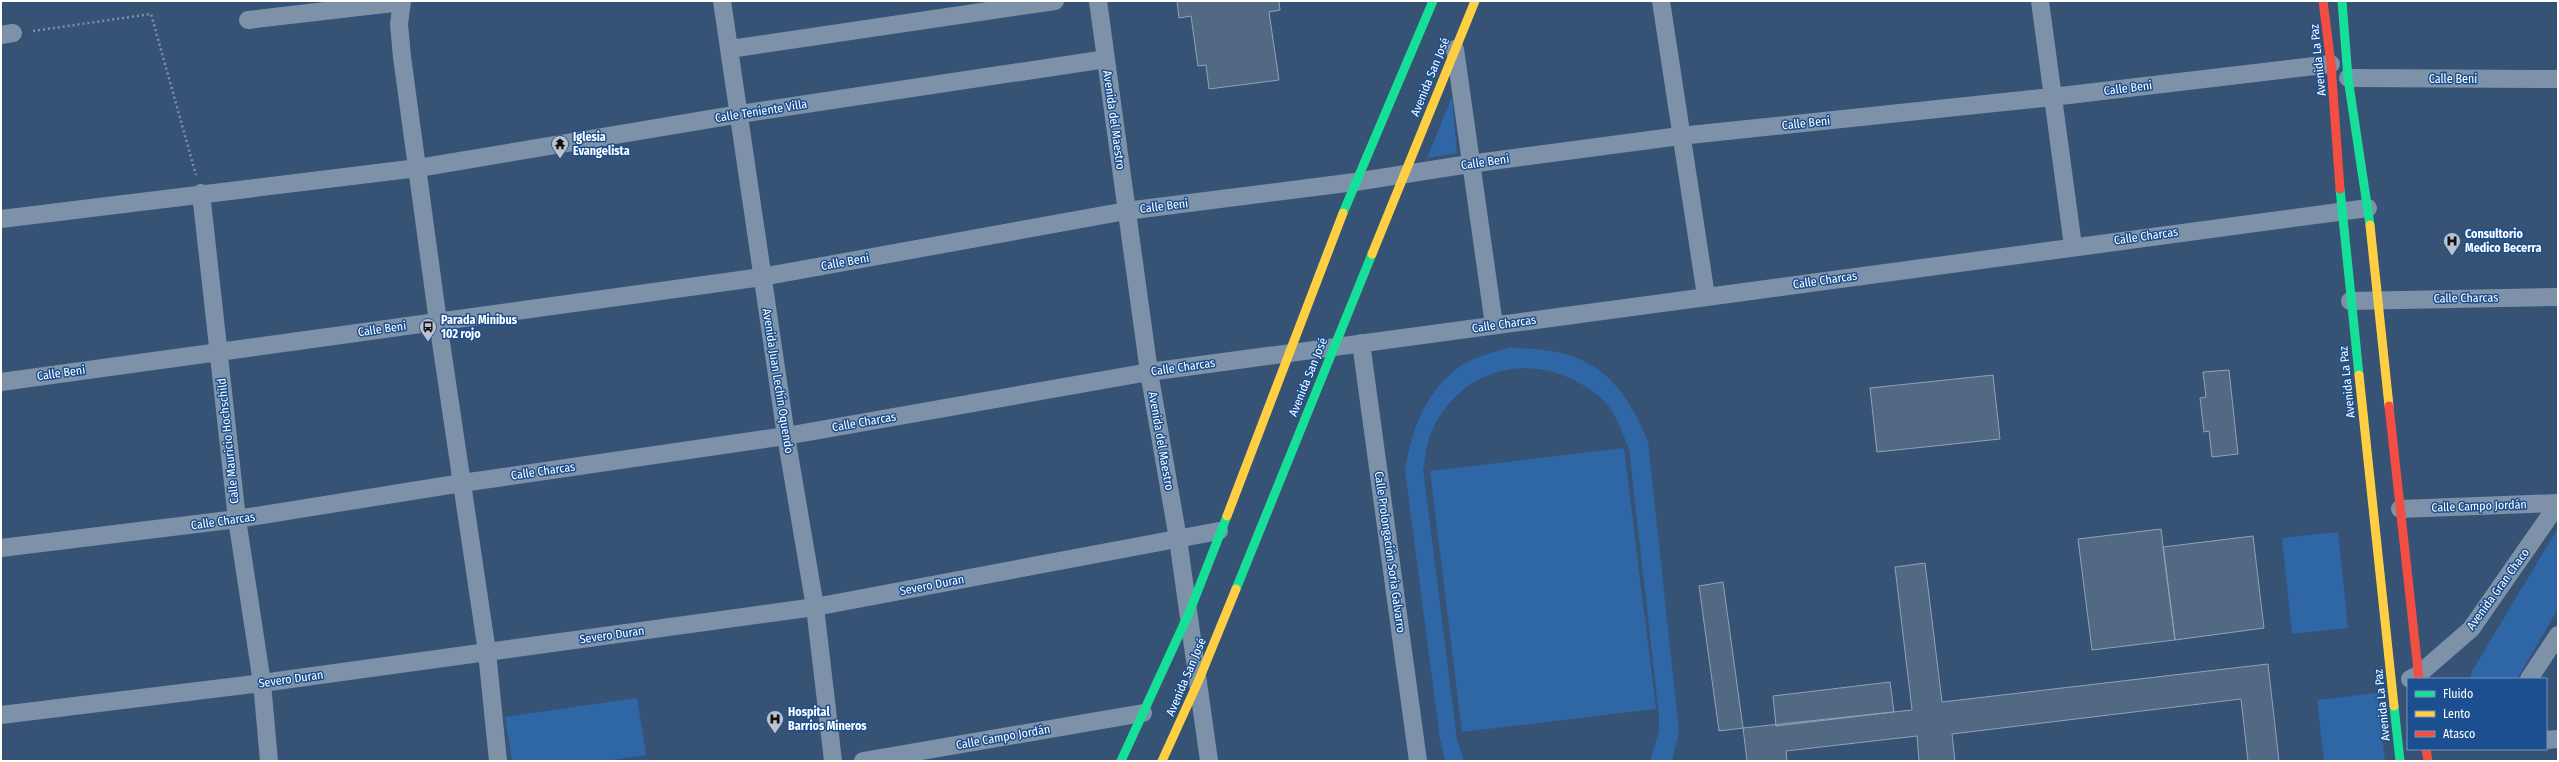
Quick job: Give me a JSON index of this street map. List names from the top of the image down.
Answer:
{
  "streets": {
    "street": [
      "Avenida La Paz",
      "Avenida San José",
      "Calle Beni",
      "Calle Teniente Villa",
      "Avenida del Maestro",
      "Calle Charcas",
      "Avenida Juan Lechín Oquendo",
      "Calle Mauricio Hochschild",
      "Calle Campo Jordán",
      "Calle Prolongación Soria Galvarro",
      "Severo Duran",
      "Avenida Gran Chaco"
    ]
  },
  "crossings": [
    ["Avenida La Paz", "Calle Beni"],
    ["Avenida La Paz", "Calle Charcas"],
    ["Avenida La Paz", "Avenida Gran Chaco"],
    ["Avenida San José", "Calle Beni"],
    ["Avenida San José", "Avenida del Maestro"],
    ["Avenida San José", "Calle Charcas"],
    ["Avenida San José", "Calle Campo Jordán"],
    ["Avenida San José", "Severo Duran"],
    ["Calle Beni", "Avenida del Maestro"],
    ["Calle Beni", "Avenida Juan Lechín Oquendo"],
    ["Calle Beni", "Calle Mauricio Hochschild"],
    ["Calle Teniente Villa", "Avenida del Maestro"],
    ["Calle Teniente Villa", "Avenida Juan Lechín Oquendo"],
    ["Calle Teniente Villa", "Calle Mauricio Hochschild"],
    ["Avenida del Maestro", "Calle Charcas"],
    ["Avenida del Maestro", "Severo Duran"],
    ["Calle Charcas", "Avenida Juan Lechín Oquendo"],
    ["Calle Charcas", "Calle Mauricio Hochschild"],
    ["Calle Charcas", "Calle Prolongación Soria Galvarro"],
    ["Avenida Juan Lechín Oquendo", "Severo Duran"],
    ["Calle Mauricio Hochschild", "Severo Duran"],
    ["Calle Campo Jordán", "Avenida Gran Chaco"]
  ],
  "places": {
    "temple": ["Iglesia Evangelista"],
    "hospital": ["Consultorio Medico Becerra", "Hospital Barrios Mineros"],
    "bus stop": ["Parada Minibus 102 rojo"]
  },
  "legend": ["Fluido", "Lento", "Atasco"]
}
